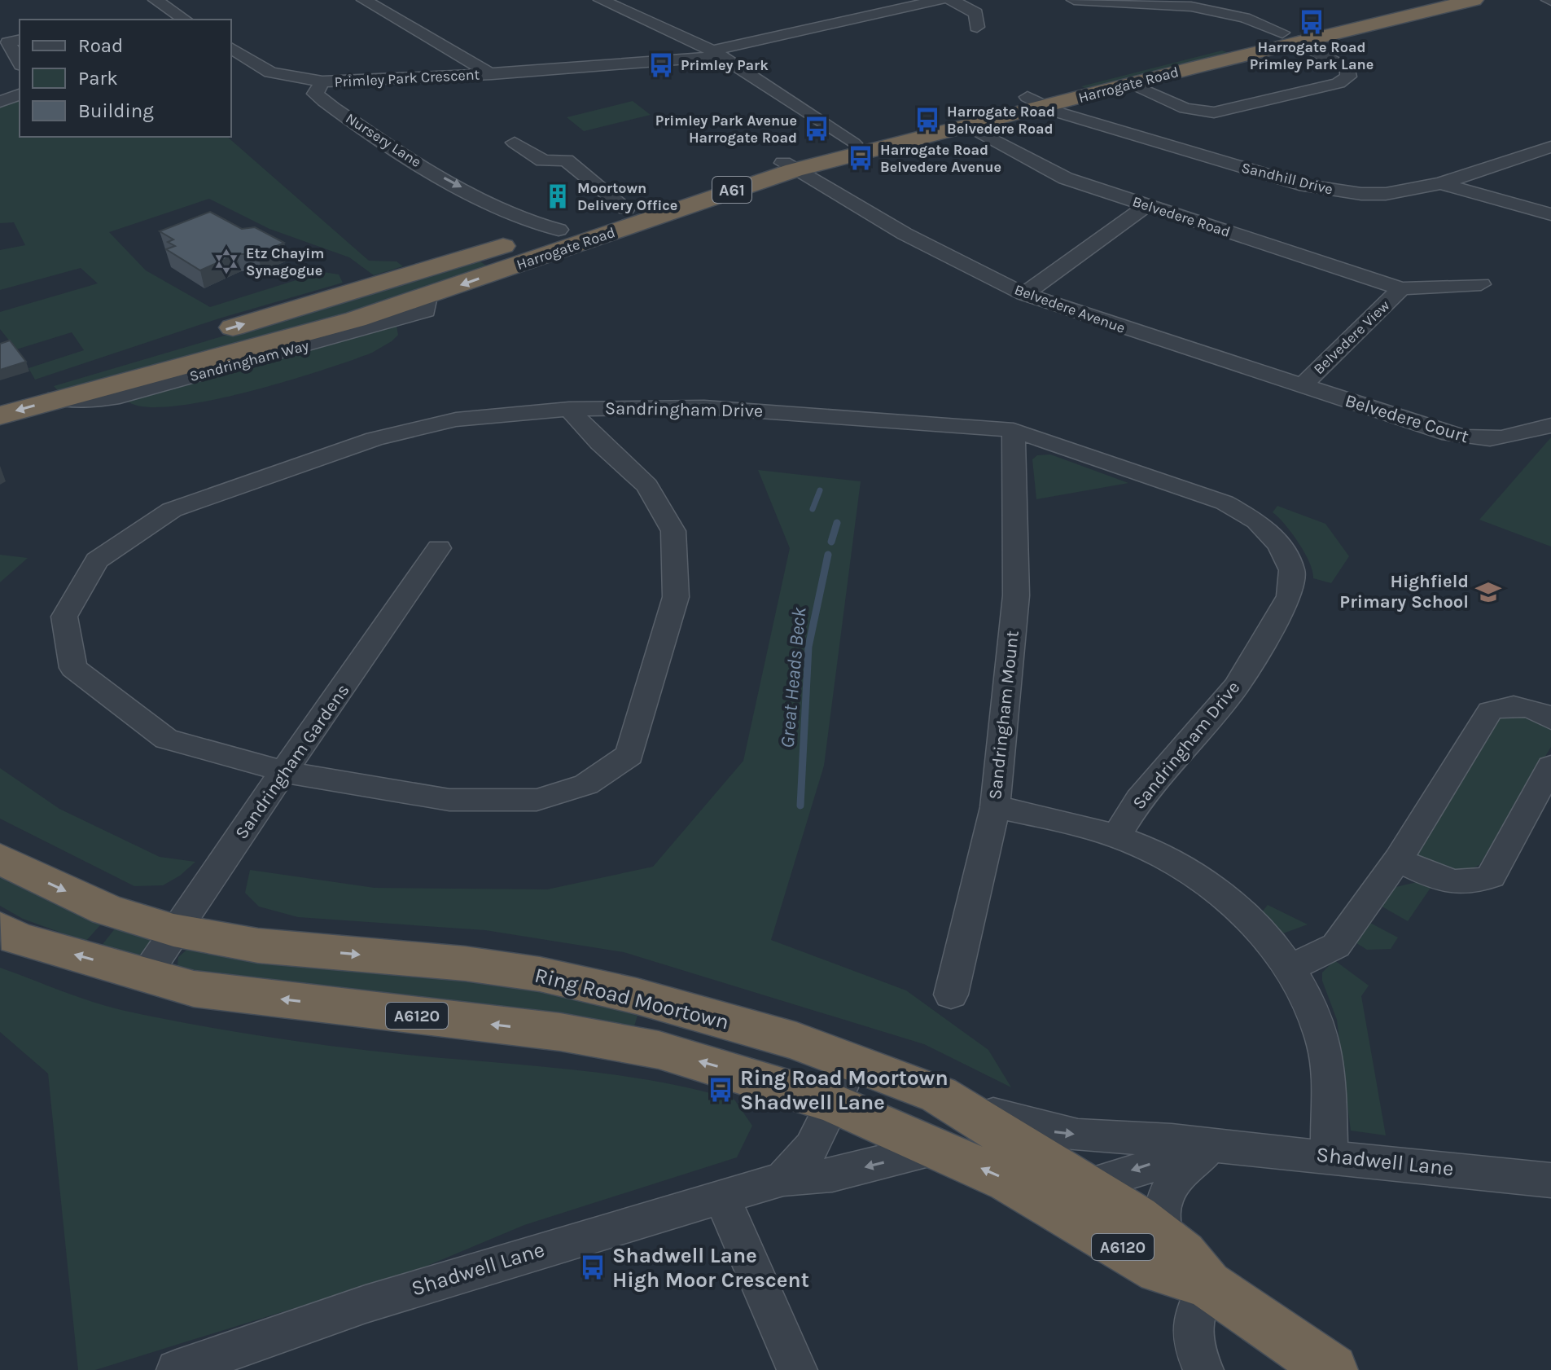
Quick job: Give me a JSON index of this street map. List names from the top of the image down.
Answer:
{
  "streets": {
    "highway": [
      "Harrogate Road",
      "A61",
      "Ring Road Moortown",
      "A6120"
    ],
    "street": [
      "Primley Park Crescent",
      "Nursery Lane",
      "Sandhill Drive",
      "Belvedere Road",
      "Belvedere Avenue",
      "Belvedere View",
      "Sandringham Drive",
      "Belvedere Court",
      "Sandringham Mount",
      "Sandringham Gardens",
      "Shadwell Lane"
    ]
  },
  "crossings": [
    ["Primley Park Crescent", "Nursery Lane"],
    ["Harrogate Road", "Nursery Lane"],
    ["Harrogate Road", "Sandhill Drive"],
    ["Harrogate Road", "Belvedere Road"],
    ["Harrogate Road", "Belvedere Avenue"],
    ["Belvedere Road", "Belvedere View"],
    ["Belvedere Avenue", "Belvedere View"],
    ["Belvedere Avenue", "Belvedere Court"],
    ["Belvedere View", "Belvedere Court"],
    ["Sandringham Drive", "Sandringham Mount"],
    ["Sandringham Drive", "Sandringham Gardens"],
    ["Sandringham Gardens", "Ring Road Moortown"],
    ["Ring Road Moortown", "Shadwell Lane"]
  ],
  "water": ["Great Heads Beck"],
  "places": {
    "bus stop": [
      "Harrogate Road Primley Park Lane",
      "Primley Park",
      "Harrogate Road Belvedere Road",
      "Primley Park Avenue Harrogate Road",
      "Harrogate Road Belvedere Avenue",
      "Ring Road Moortown Shadwell Lane",
      "Shadwell Lane High Moor Crescent"
    ],
    "building": ["Moortown Delivery Office"],
    "synagogue": ["Etz Chayim Synagogue"],
    "school or university": ["Highfield Primary School"]
  },
  "legend": ["Road", "Park", "Building"]
}
